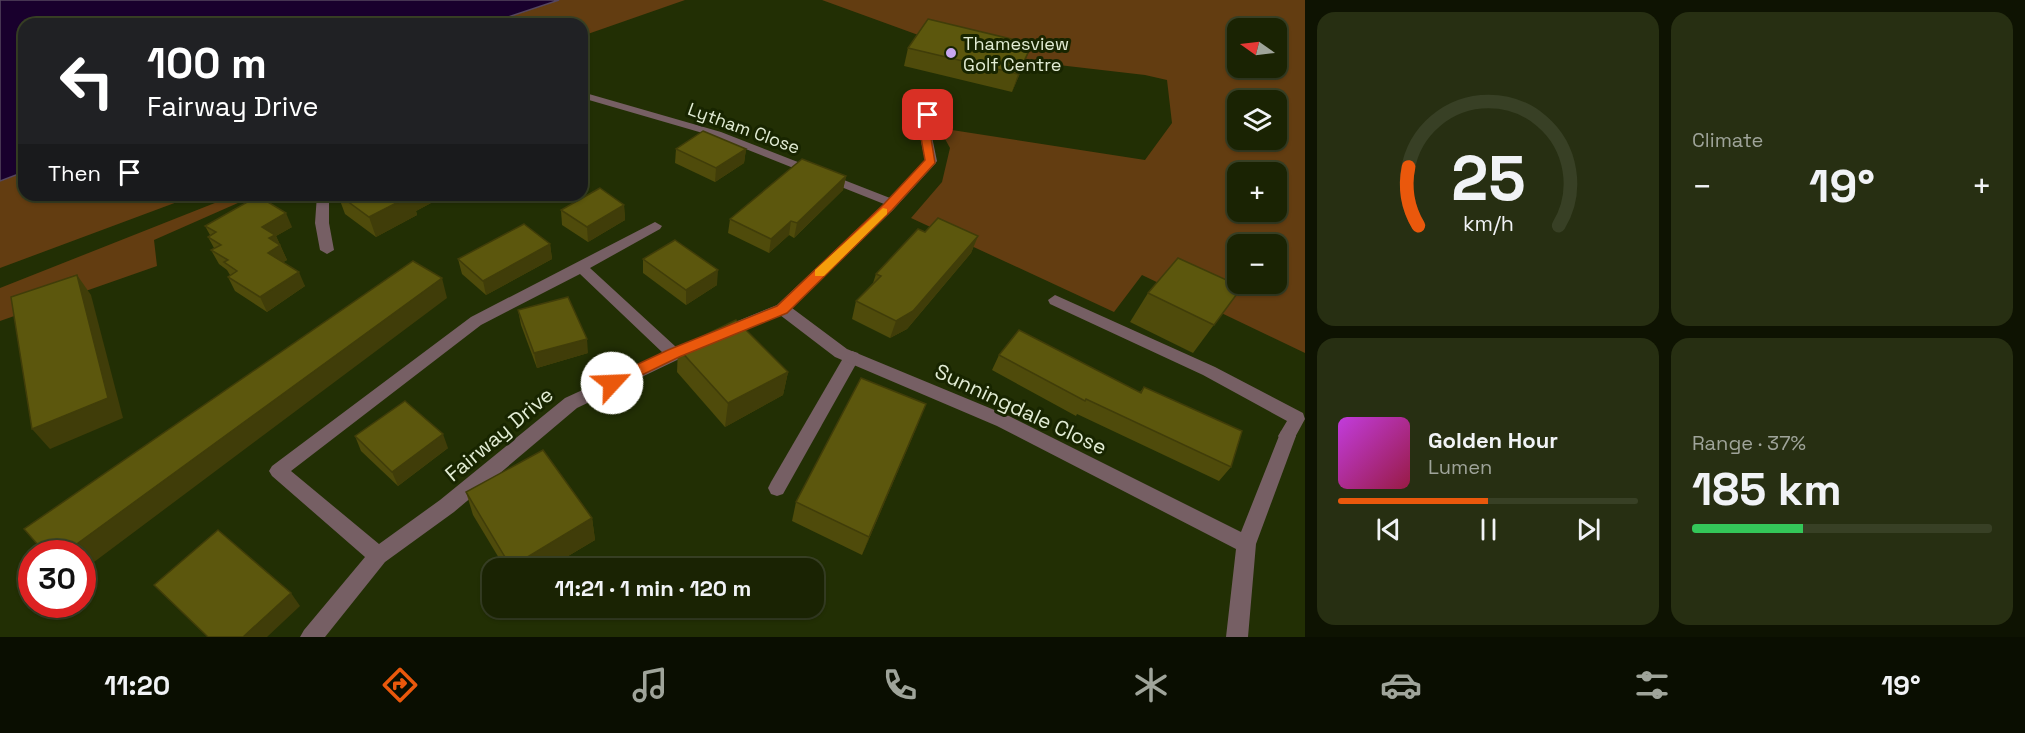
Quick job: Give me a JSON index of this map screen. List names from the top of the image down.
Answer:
{
  "streets": {
    "street": ["Lytham Close", "Sunningdale Close", "Fairway Drive"]
  },
  "crossings": [
    ["Lytham Close", "Fairway Drive"],
    ["Sunningdale Close", "Fairway Drive"]
  ],
  "places": ["Thamesview Golf Centre"],
  "north": "left",
  "page": {
    "tile": [
      "Climate",
      ["Range · 37%", "185 km"]
    ],
    "map_buttons": ["+", "−"],
    "turn": ["100 m", "Fairway Drive"],
    "then": "Then",
    "heat": ["−", "19°", "+"],
    "song": ["Golden Hour", "Lumen"],
    "limit": "30",
    "trip": "11:21 · 1 min · 120 m",
    "tabs": ["11:20", "19°"],
    "gauge": ["25", "km/h"]
  }
}
